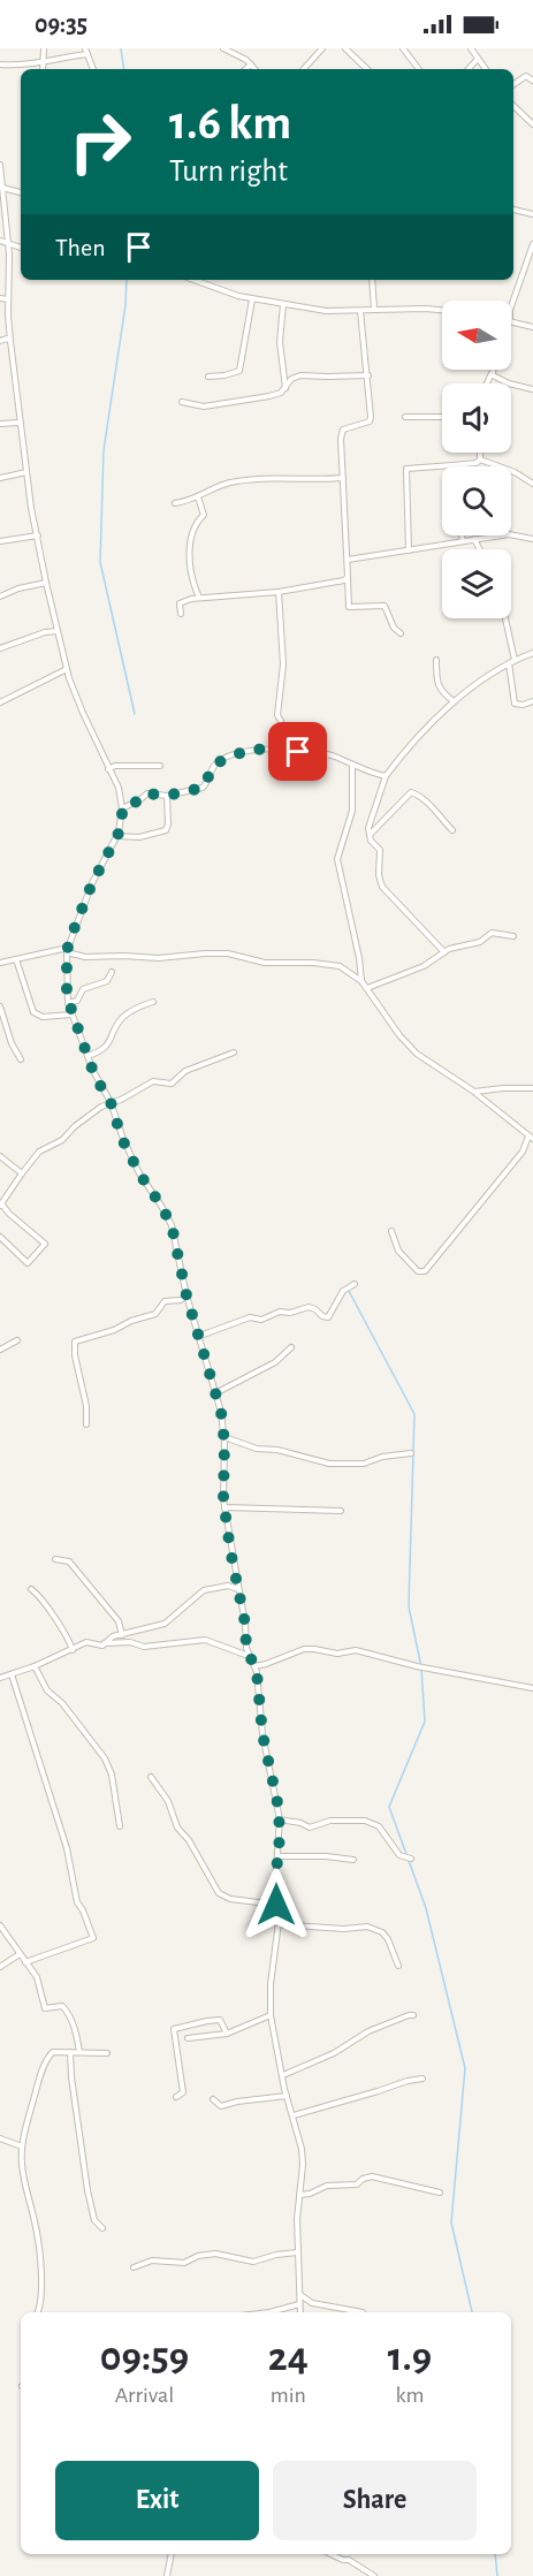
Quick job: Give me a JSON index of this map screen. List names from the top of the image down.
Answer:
{
  "north": "left",
  "page": {
    "status": "09:35",
    "turn": ["1.6 km", "Turn right"],
    "then": "Then",
    "eta": [
      "09:59",
      "Arrival",
      "24",
      "min",
      "1.9",
      "km"
    ],
    "buttons": ["Exit", "Share"]
  }
}
